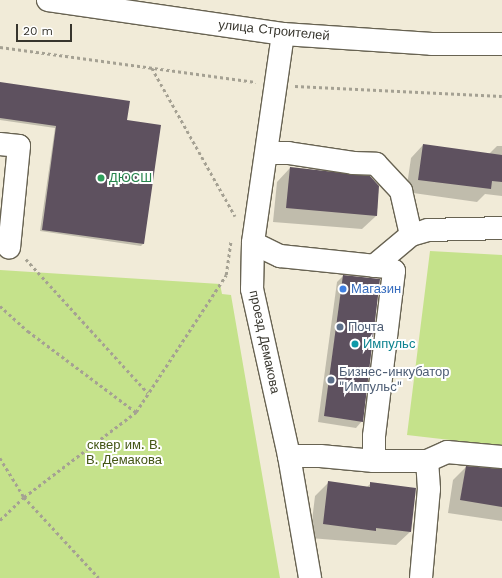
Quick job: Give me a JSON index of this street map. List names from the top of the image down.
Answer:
{
  "streets": {
    "street": ["улица Строителей", "проезд Демакова"]
  },
  "crossings": [
    ["улица Строителей", "проезд Демакова"]
  ],
  "parks": ["сквер им. В. В. Демакова"],
  "places": [
    "ДЮСШ",
    "Магазин",
    "Почта",
    "Импульс",
    "Бизнес-инкубатор \"Импульс\""
  ],
  "scale_bar": "20 m"
}
